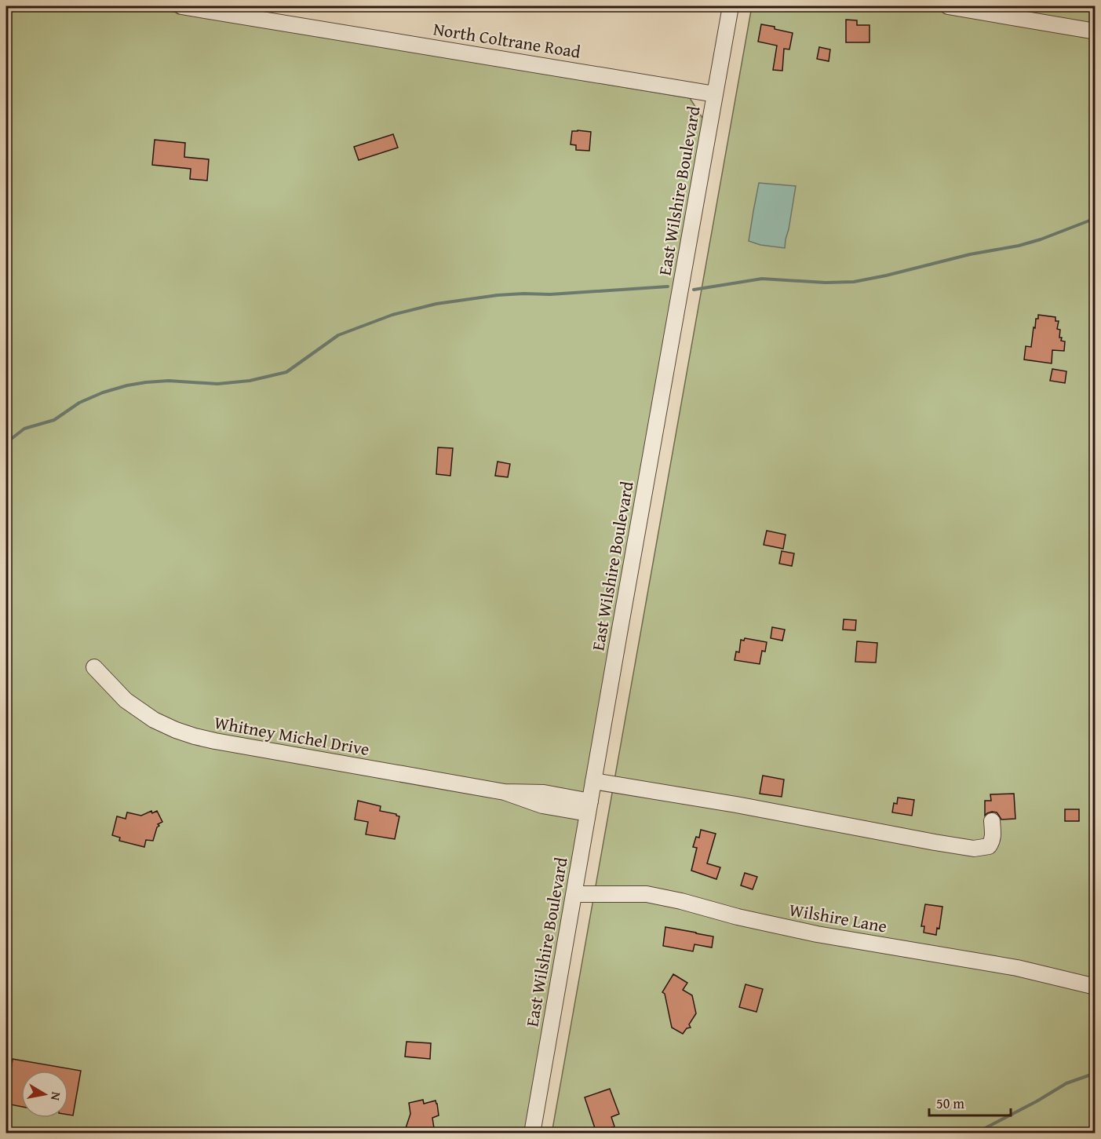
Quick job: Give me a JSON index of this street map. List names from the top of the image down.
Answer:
{
  "streets": {
    "street": [
      "North Coltrane Road",
      "East Wilshire Boulevard",
      "Whitney Michel Drive",
      "Wilshire Lane"
    ]
  },
  "crossings": [
    ["North Coltrane Road", "East Wilshire Boulevard"],
    ["East Wilshire Boulevard", "Whitney Michel Drive"],
    ["East Wilshire Boulevard", "Wilshire Lane"]
  ],
  "scale_bar": "50 m",
  "north": "right"
}
